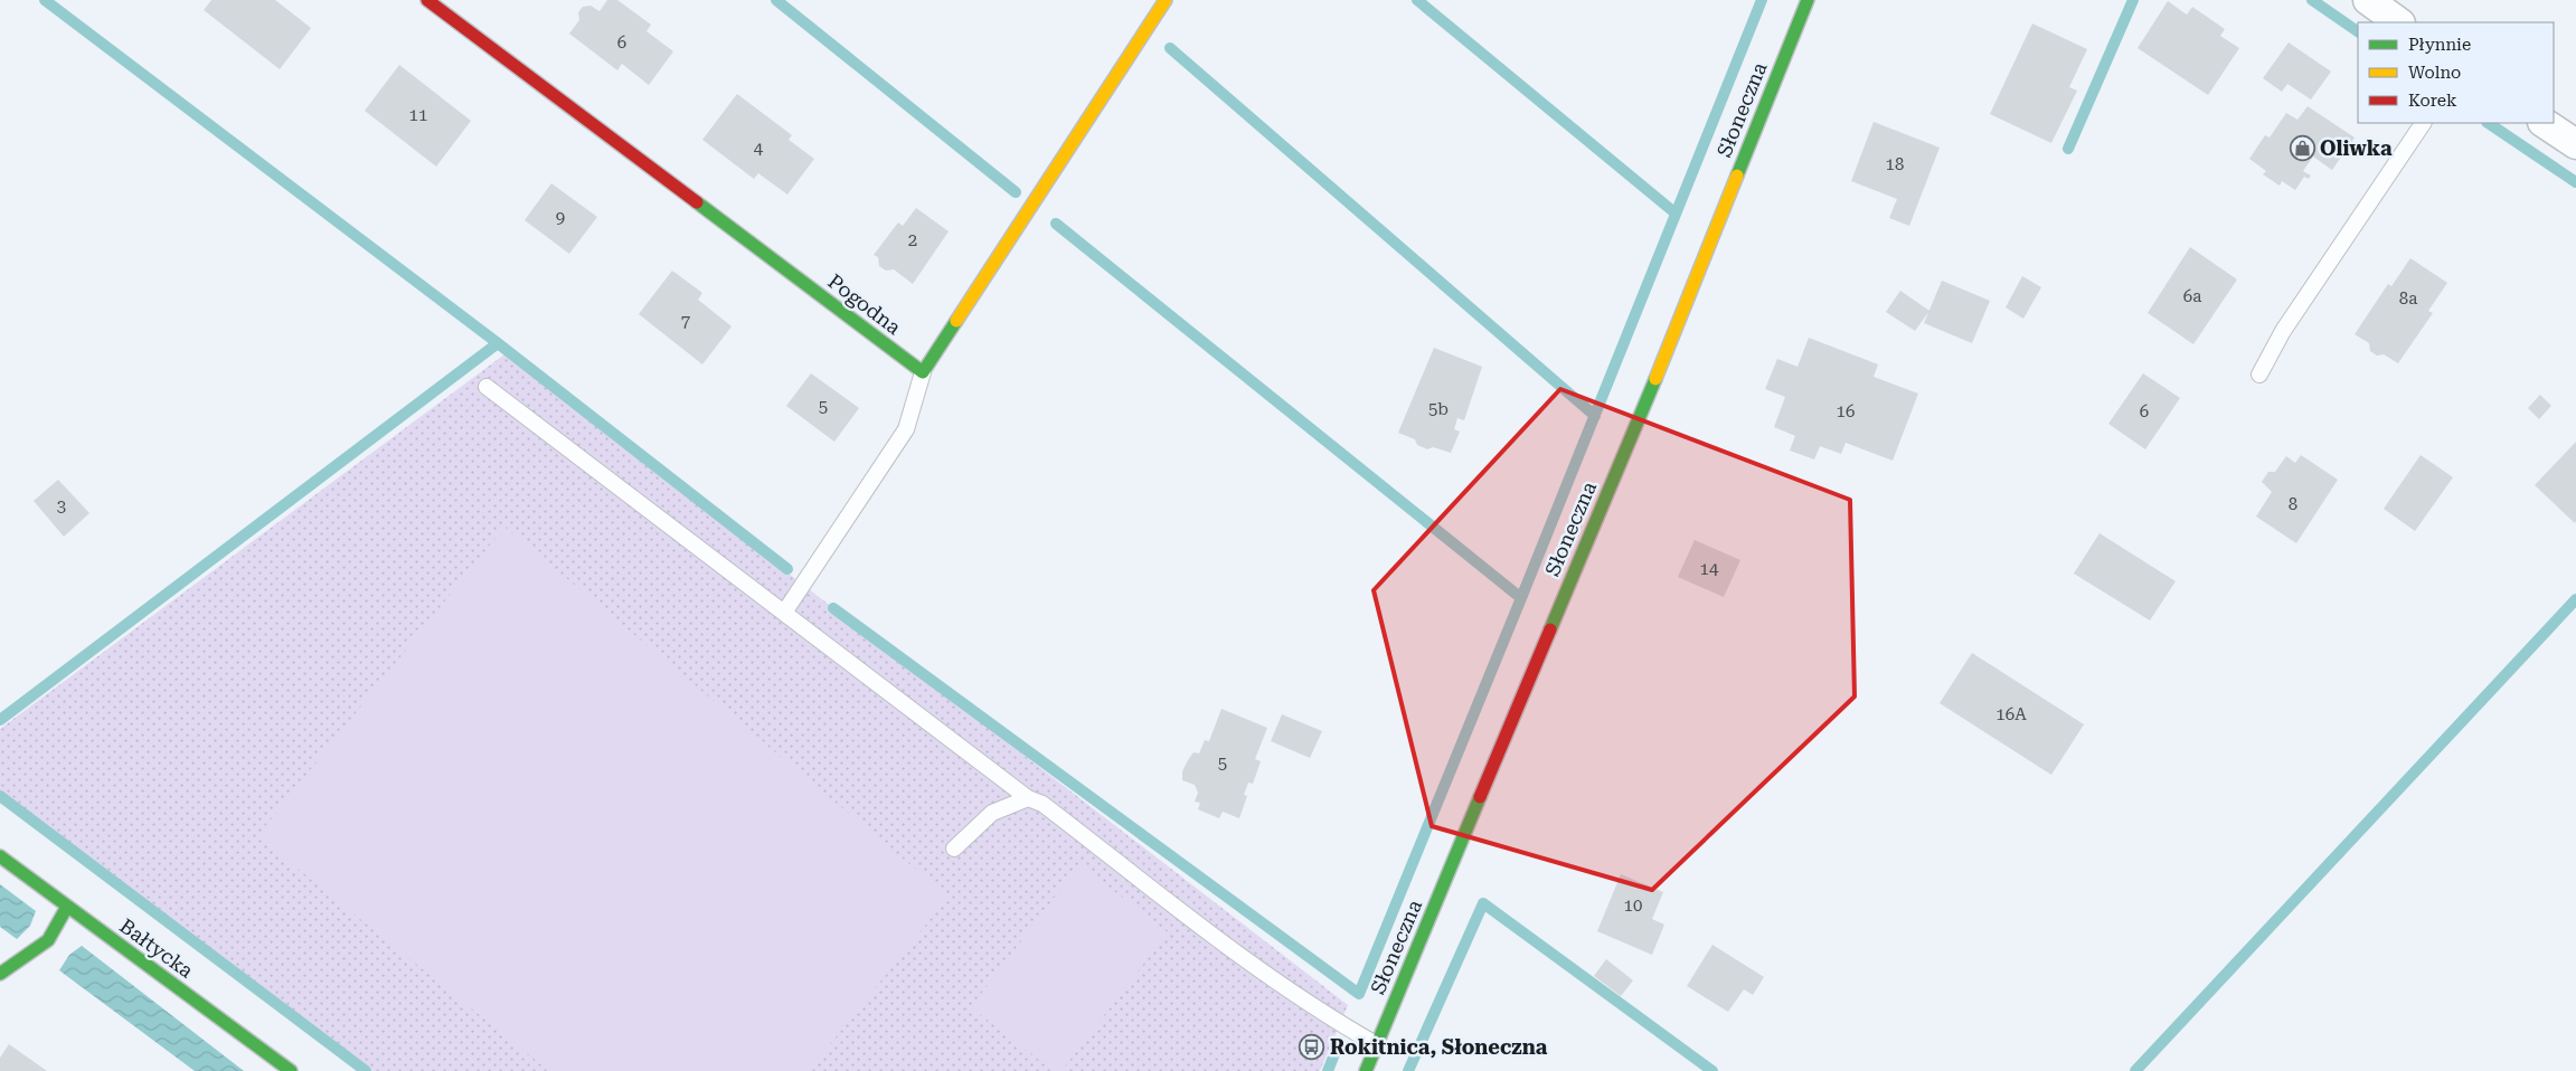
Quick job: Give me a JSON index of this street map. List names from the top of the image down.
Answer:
{
  "streets": {
    "street": ["Słoneczna", "Pogodna", "Bałtycka"]
  },
  "places": {
    "shop": ["Oliwka"],
    "bus stop": ["Rokitnica, Słoneczna"]
  },
  "house_numbers": [
    "6",
    "11",
    "4",
    "18",
    "9",
    "2",
    "6a",
    "8a",
    "7",
    "5",
    "5b",
    "16",
    "6",
    "8",
    "3",
    "14",
    "16A",
    "5",
    "10"
  ],
  "legend": ["Płynnie", "Wolno", "Korek"]
}
